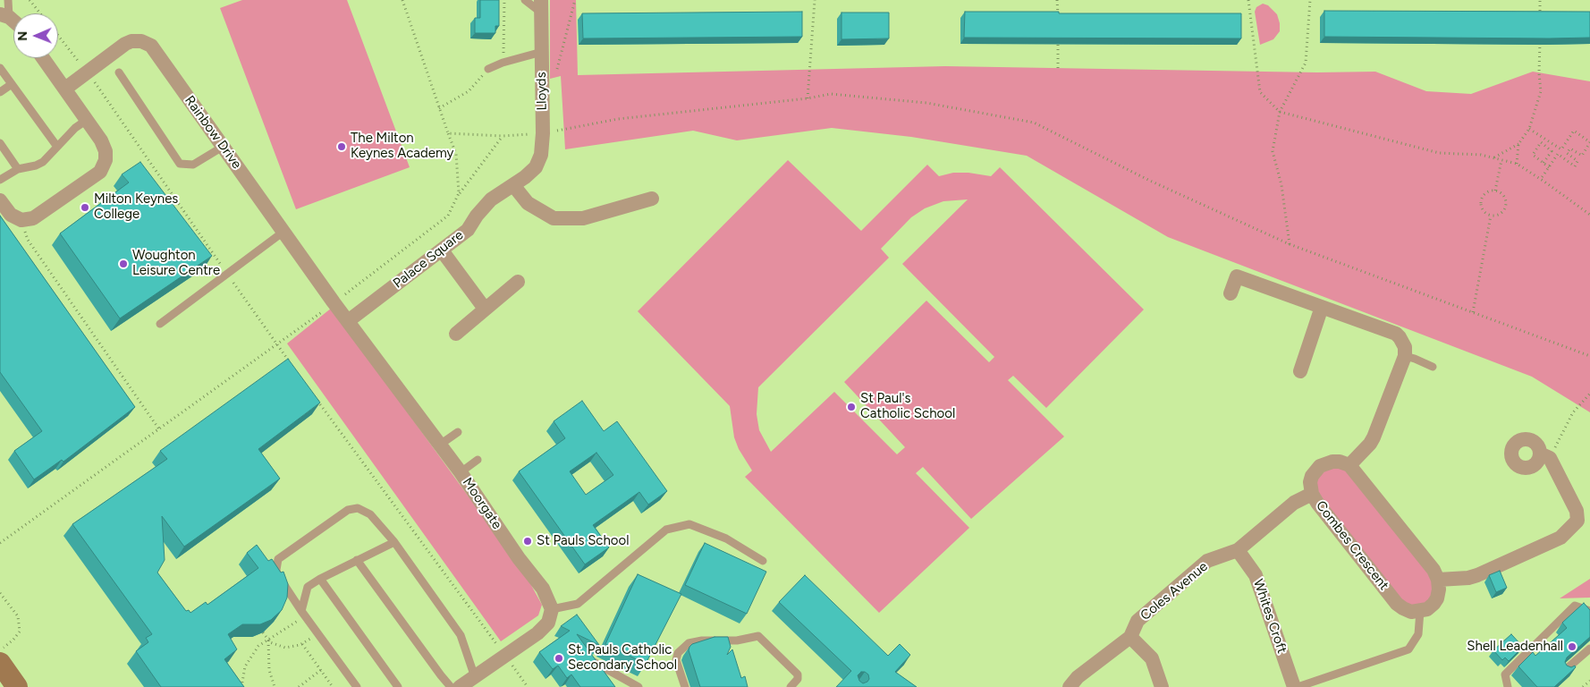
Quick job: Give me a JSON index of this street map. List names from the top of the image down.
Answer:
{
  "streets": {
    "street": [
      "Lloyds",
      "Rainbow Drive",
      "Palace Square",
      "Moorgate",
      "Combes Crescent",
      "Coles Avenue",
      "Whites Croft"
    ]
  },
  "crossings": [
    ["Lloyds", "Palace Square"],
    ["Rainbow Drive", "Moorgate"],
    ["Palace Square", "Moorgate"],
    ["Combes Crescent", "Coles Avenue"],
    ["Coles Avenue", "Whites Croft"]
  ],
  "places": [
    "The Milton Keynes Academy",
    "Milton Keynes College",
    "Woughton Leisure Centre",
    "St Paul's Catholic School",
    "St Pauls School",
    "Shell Leadenhall",
    "St. Pauls Catholic Secondary School"
  ],
  "north": "left"
}
